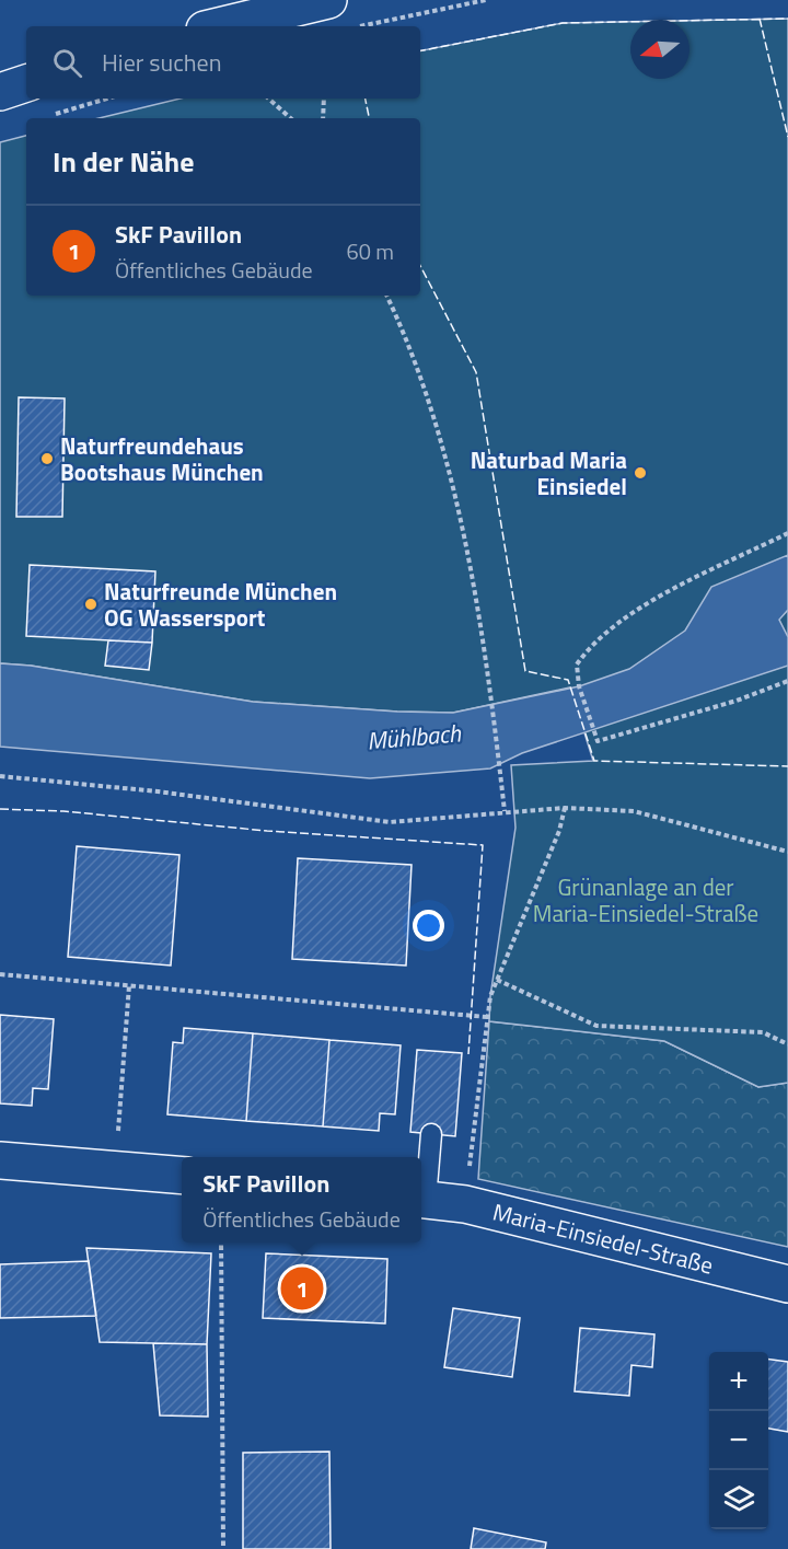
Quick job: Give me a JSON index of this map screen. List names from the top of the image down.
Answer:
{
  "streets": {
    "street": ["Maria-Einsiedel-Straße"]
  },
  "water": ["Mühlbach"],
  "parks": ["Grünanlage an der Maria-Einsiedel-Straße"],
  "places": ["Naturfreundehaus Bootshaus München", "Naturbad Maria Einsiedel", "Naturfreunde München OG Wassersport"],
  "north": "left",
  "page": {
    "search": "Hier suchen",
    "heading": "In der Nähe",
    "list": [
      {
        "mark": "1",
        "name": "SkF Pavillon",
        "note": "Öffentliches Gebäude",
        "value": "60 m"
      }
    ],
    "popup": ["SkF Pavillon", "Öffentliches Gebäude"],
    "pins": "1",
    "map_buttons": ["+", "−"]
  }
}
